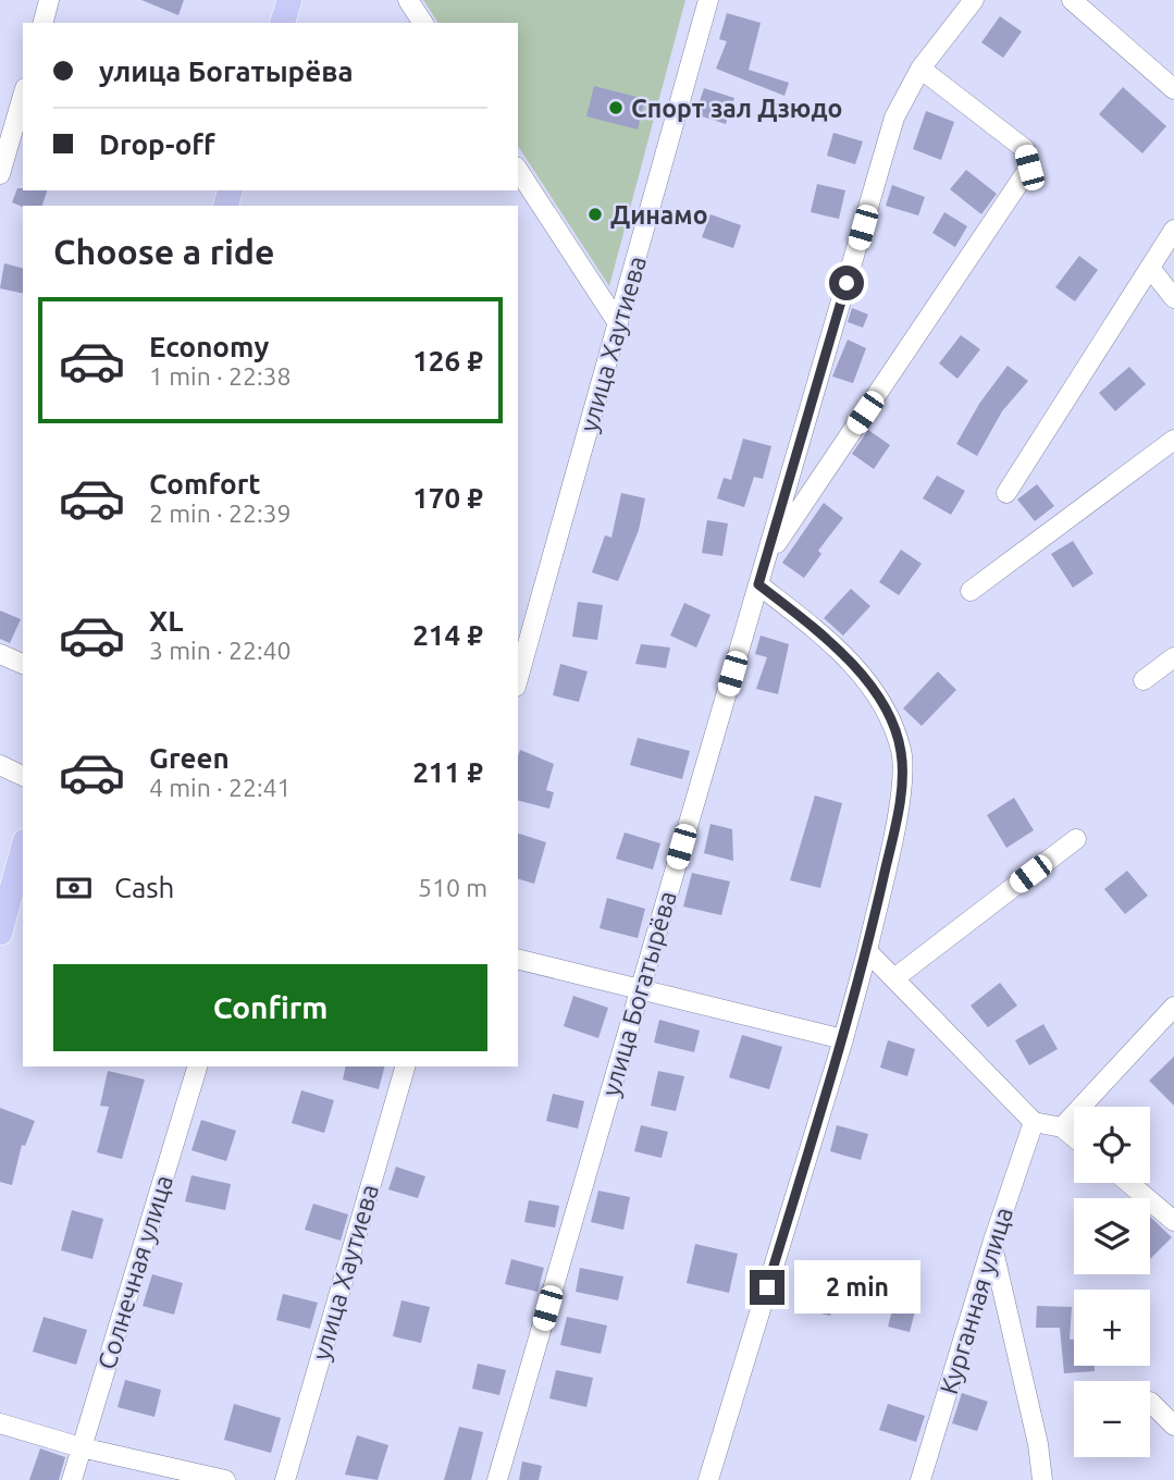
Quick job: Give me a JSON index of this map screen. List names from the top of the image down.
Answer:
{
  "streets": {
    "street": [
      "улица Хаутиева",
      "улица Богатырёва",
      "Солнечная улица",
      "Курганная улица"
    ]
  },
  "places": ["Спорт зал Дзюдо", "Динамо"],
  "page": {
    "banner": ["улица Богатырёва", "Drop-off"],
    "heading": "Choose a ride",
    "list": [
      {
        "name": "Economy",
        "note": "1 min · 22:38",
        "value": "126 ₽"
      },
      {
        "name": "Comfort",
        "note": "2 min · 22:39",
        "value": "170 ₽"
      },
      {
        "name": "XL",
        "note": "3 min · 22:40",
        "value": "214 ₽"
      },
      {
        "name": "Green",
        "note": "4 min · 22:41",
        "value": "211 ₽"
      }
    ],
    "pay": ["Cash", "510 m"],
    "buttons": "Confirm",
    "map_buttons": ["+", "−"],
    "bubble": "2 min"
  }
}
